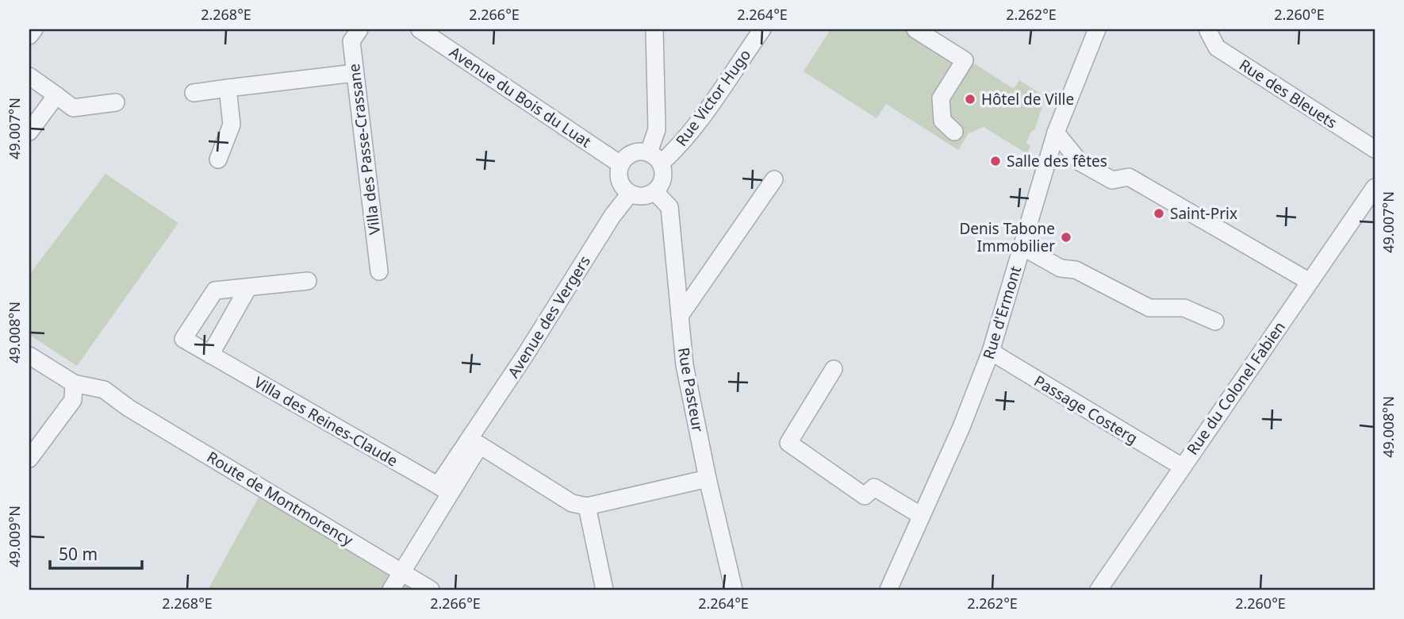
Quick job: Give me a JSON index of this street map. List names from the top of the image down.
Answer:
{
  "streets": {
    "street": [
      "Rue des Bleuets",
      "Avenue du Bois du Luat",
      "Rue Victor Hugo",
      "Villa des Passe-Crassane",
      "Rue d'Ermont",
      "Avenue des Vergers",
      "Rue du Colonel Fabien",
      "Rue Pasteur",
      "Passage Costerg",
      "Villa des Reines-Claude",
      "Route de Montmorency"
    ]
  },
  "crossings": [
    ["Avenue du Bois du Luat", "Rue Victor Hugo"],
    ["Avenue du Bois du Luat", "Avenue des Vergers"],
    ["Avenue du Bois du Luat", "Rue Pasteur"],
    ["Rue Victor Hugo", "Avenue des Vergers"],
    ["Rue Victor Hugo", "Rue Pasteur"],
    ["Rue d'Ermont", "Passage Costerg"],
    ["Avenue des Vergers", "Rue Pasteur"],
    ["Avenue des Vergers", "Villa des Reines-Claude"],
    ["Avenue des Vergers", "Route de Montmorency"],
    ["Rue du Colonel Fabien", "Passage Costerg"]
  ],
  "places": [
    "Hôtel de Ville",
    "Salle des fêtes",
    "Saint-Prix",
    "Denis Tabone Immobilier"
  ],
  "scale_bar": "50 m",
  "coordinates": [
    "2.268°E",
    "2.266°E",
    "2.264°E",
    "2.262°E",
    "2.260°E",
    "49.007°N",
    "49.008°N",
    "49.009°N"
  ]
}
